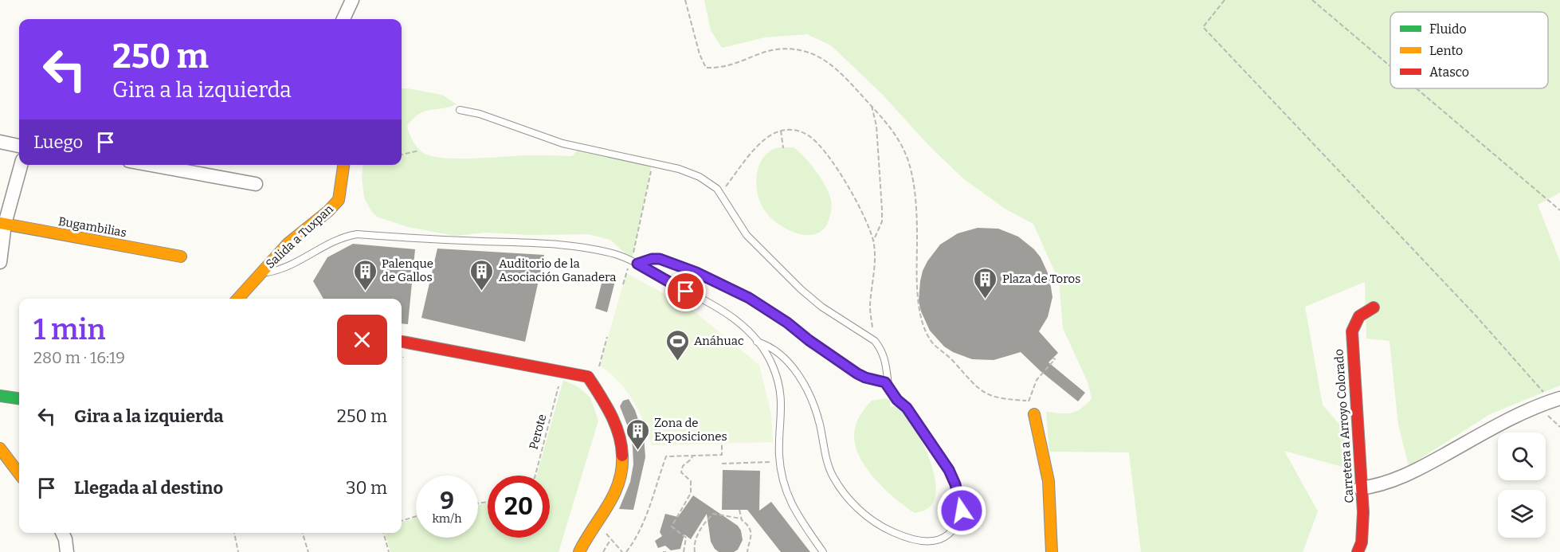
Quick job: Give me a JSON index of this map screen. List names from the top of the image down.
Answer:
{
  "streets": {
    "street": ["Bugambilias", "Salida a Tuxpan", "Carretera a Arroyo Colorado"],
    "path": ["Perote"]
  },
  "places": {
    "building": [
      "Palenque de Gallos",
      "Auditorio de la Asociación Ganadera",
      "Plaza de Toros",
      "Zona de Exposiciones"
    ],
    "sports": ["Anáhuac"]
  },
  "legend": ["Fluido", "Lento", "Atasco"],
  "page": {
    "turn": ["250 m", "Gira a la izquierda"],
    "then": "Luego",
    "heading": ["1 min", "280 m · 16:19"],
    "list": [
      {
        "name": "Gira a la izquierda",
        "value": "250 m"
      },
      {
        "name": "Llegada al destino",
        "value": "30 m"
      }
    ],
    "speed": "9 km/h",
    "limit": "20"
  }
}
